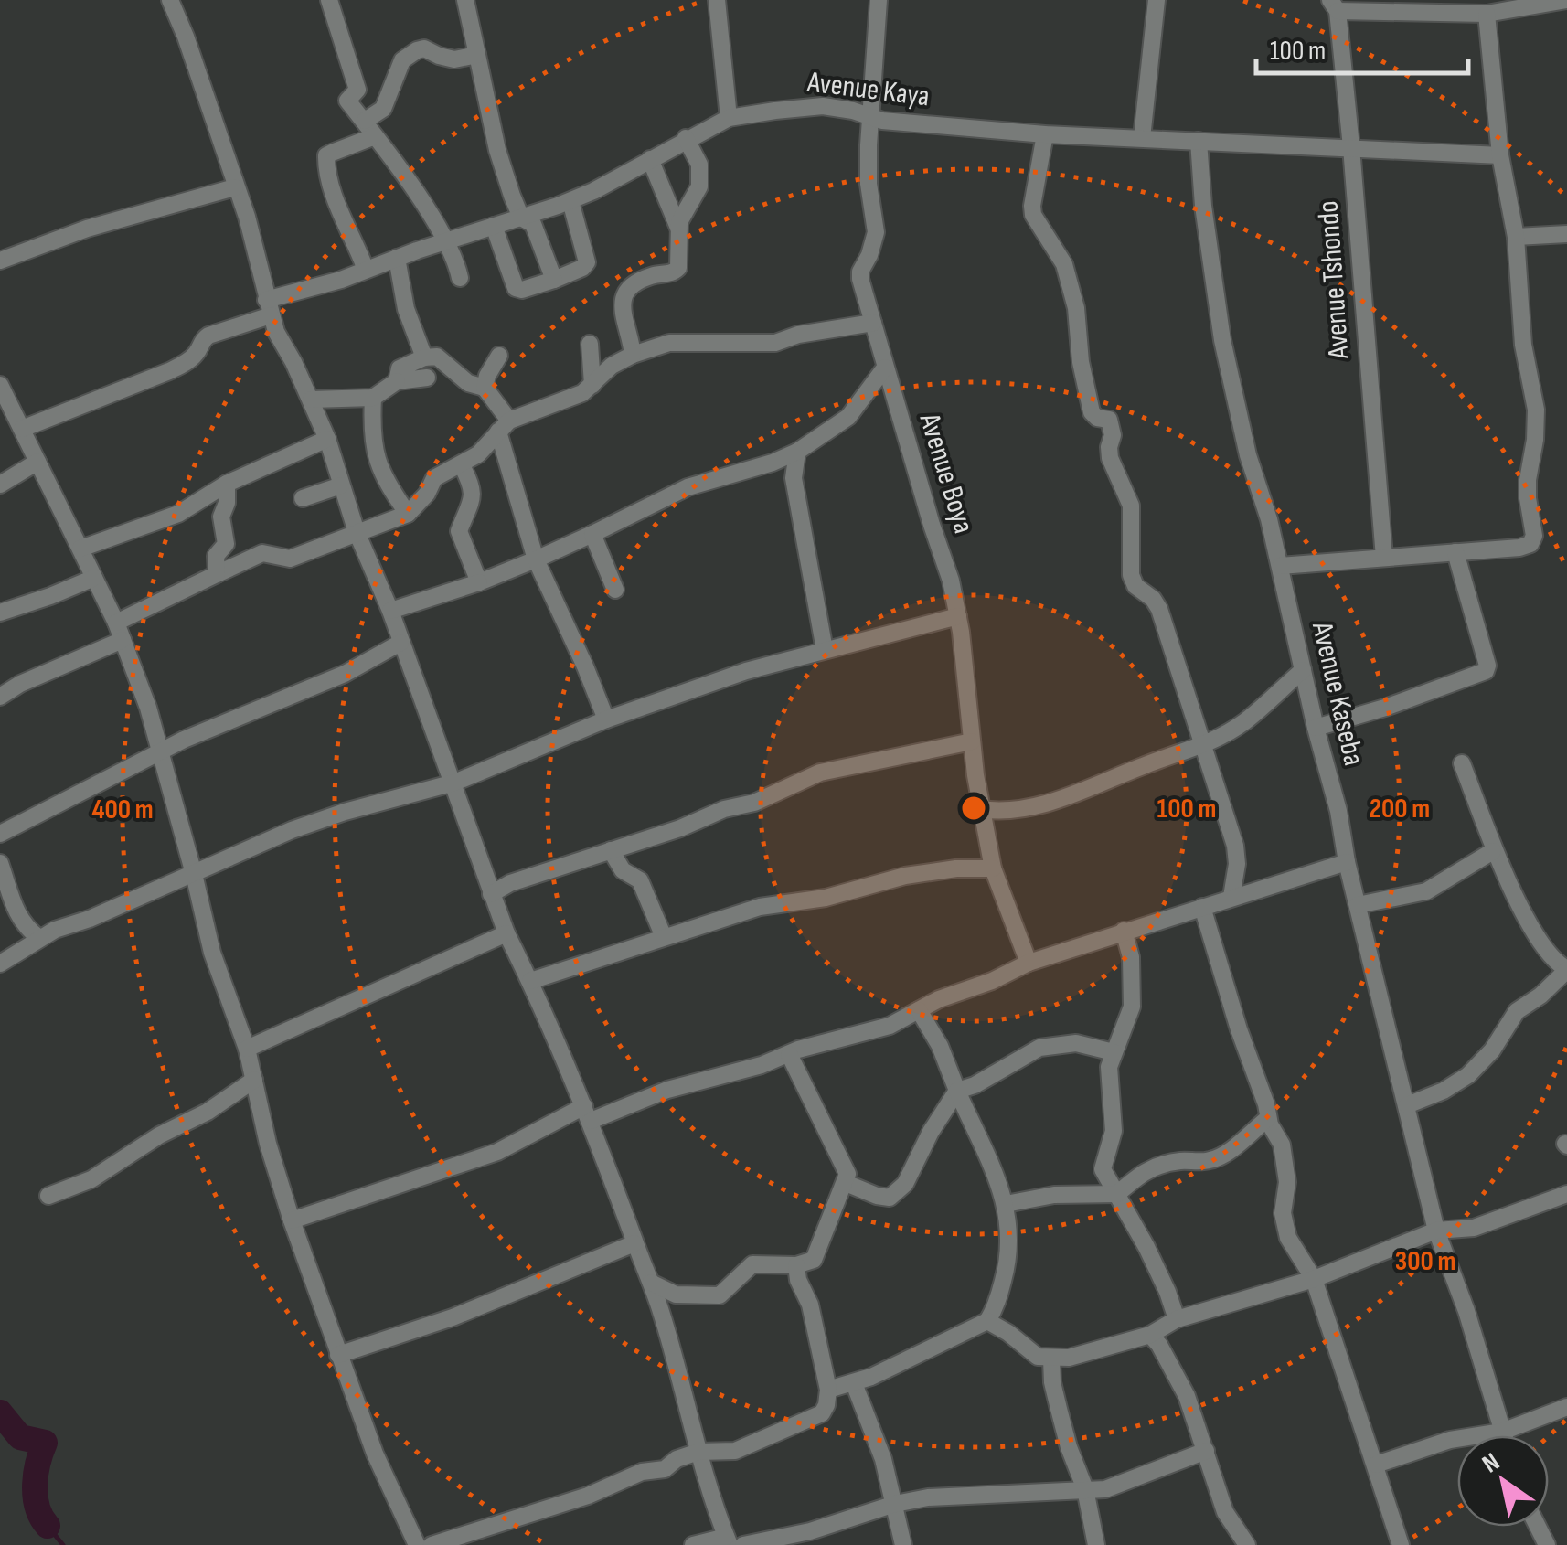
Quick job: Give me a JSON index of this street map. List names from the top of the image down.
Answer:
{
  "streets": {
    "street": [
      "Avenue Kaya",
      "Avenue Tshondo",
      "Avenue Boya",
      "Avenue Kaseba"
    ]
  },
  "crossings": [
    ["Avenue Kaya", "Avenue Tshondo"],
    ["Avenue Kaya", "Avenue Boya"],
    ["Avenue Kaya", "Avenue Kaseba"]
  ],
  "scale_bar": "100 m",
  "north": "top left",
  "rings": [
    "100 m",
    "200 m",
    "400 m",
    "300 m"
  ]
}
